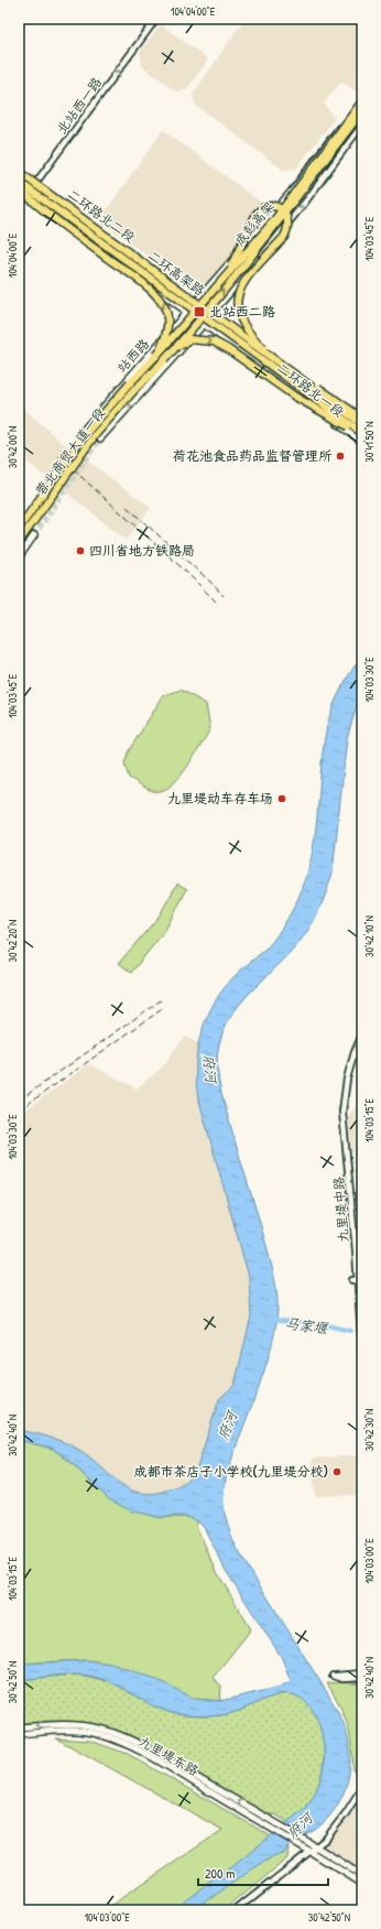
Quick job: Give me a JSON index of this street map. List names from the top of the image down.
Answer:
{
  "streets": {
    "highway": ["成彭高架", "二环高架路", "蓉北商贸大道一段"],
    "main road": [
      "二环路北二段",
      "站西路",
      "二环路北一段",
      "九里堤东路"
    ],
    "street": ["北站西一路", "九里堤中路"]
  },
  "crossings": [
    ["北站西一路", "二环路北二段"],
    ["二环路北二段", "站西路"],
    ["二环路北二段", "二环路北一段"],
    ["成彭高架", "蓉北商贸大道一段"],
    ["二环高架路", "二环路北一段"]
  ],
  "one_way": ["北站西一路"],
  "water": ["府河", "马家堰"],
  "places": {
    "transit": ["北站西二路"],
    "other": [
      "荷花池食品药品监督管理所",
      "四川省地方铁路局",
      "九里堤动车存车场",
      "成都市茶店子小学校(九里堤分校)"
    ]
  },
  "scale_bar": "200 m",
  "coordinates": [
    "104°04'00\"E",
    "104°03'45\"E",
    "30°41'50\"N",
    "30°42'00\"N",
    "104°03'30\"E",
    "30°42'10\"N",
    "30°42'20\"N",
    "104°03'15\"E",
    "30°42'30\"N",
    "30°42'40\"N",
    "104°03'00\"E",
    "30°42'50\"N"
  ]
}
